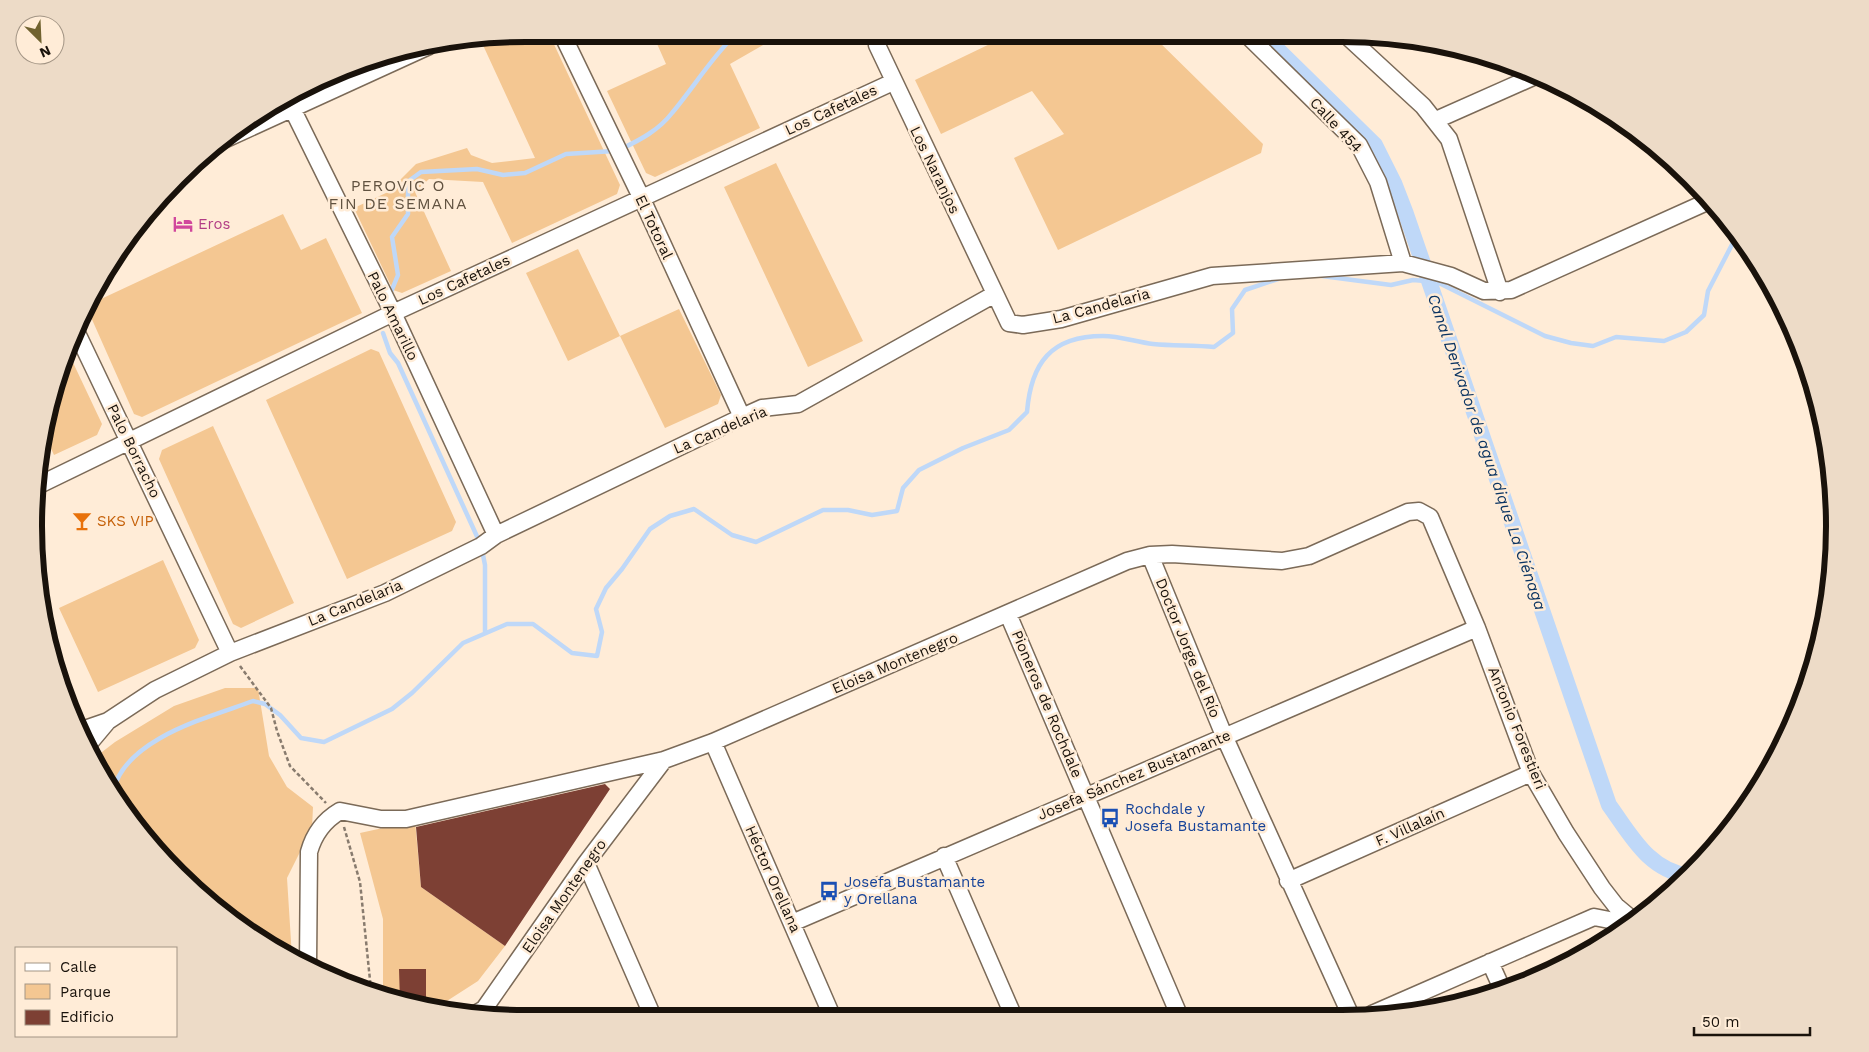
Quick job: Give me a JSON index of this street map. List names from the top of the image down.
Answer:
{
  "streets": {
    "street": [
      "Los Cafetales",
      "Calle 454",
      "Los Naranjos",
      "El Totoral",
      "La Candelaria",
      "Palo Amarillo",
      "Palo Borracho",
      "Doctor Jorge del Río",
      "Eloisa Montenegro",
      "Pioneros de Rochdale",
      "Antonio Forestieri",
      "Josefa Sánchez Bustamante",
      "F. Villalaín",
      "Héctor Orellana"
    ]
  },
  "crossings": [
    ["Los Cafetales", "Los Naranjos"],
    ["Los Cafetales", "El Totoral"],
    ["Los Cafetales", "Palo Amarillo"],
    ["Los Cafetales", "Palo Borracho"],
    ["Calle 454", "La Candelaria"],
    ["Los Naranjos", "La Candelaria"],
    ["El Totoral", "La Candelaria"],
    ["La Candelaria", "Palo Amarillo"],
    ["La Candelaria", "Palo Borracho"],
    ["Doctor Jorge del Río", "Eloisa Montenegro"],
    ["Doctor Jorge del Río", "Josefa Sánchez Bustamante"],
    ["Doctor Jorge del Río", "F. Villalaín"],
    ["Eloisa Montenegro", "Pioneros de Rochdale"],
    ["Eloisa Montenegro", "Antonio Forestieri"],
    ["Eloisa Montenegro", "Héctor Orellana"],
    ["Pioneros de Rochdale", "Josefa Sánchez Bustamante"],
    ["Antonio Forestieri", "Josefa Sánchez Bustamante"],
    ["Antonio Forestieri", "F. Villalaín"],
    ["Josefa Sánchez Bustamante", "Héctor Orellana"]
  ],
  "districts": ["PEROVIC O FIN DE SEMANA"],
  "water": ["Canal Derivador de agua dique La Ciénaga"],
  "places": {
    "hotel": ["Eros"],
    "bar": ["SKS VIP"],
    "bus stop": ["Rochdale y Josefa Bustamante", "Josefa Bustamante y Orellana"]
  },
  "legend": ["Calle", "Parque", "Edificio"],
  "scale_bar": "50 m",
  "north": "bottom right"
}
